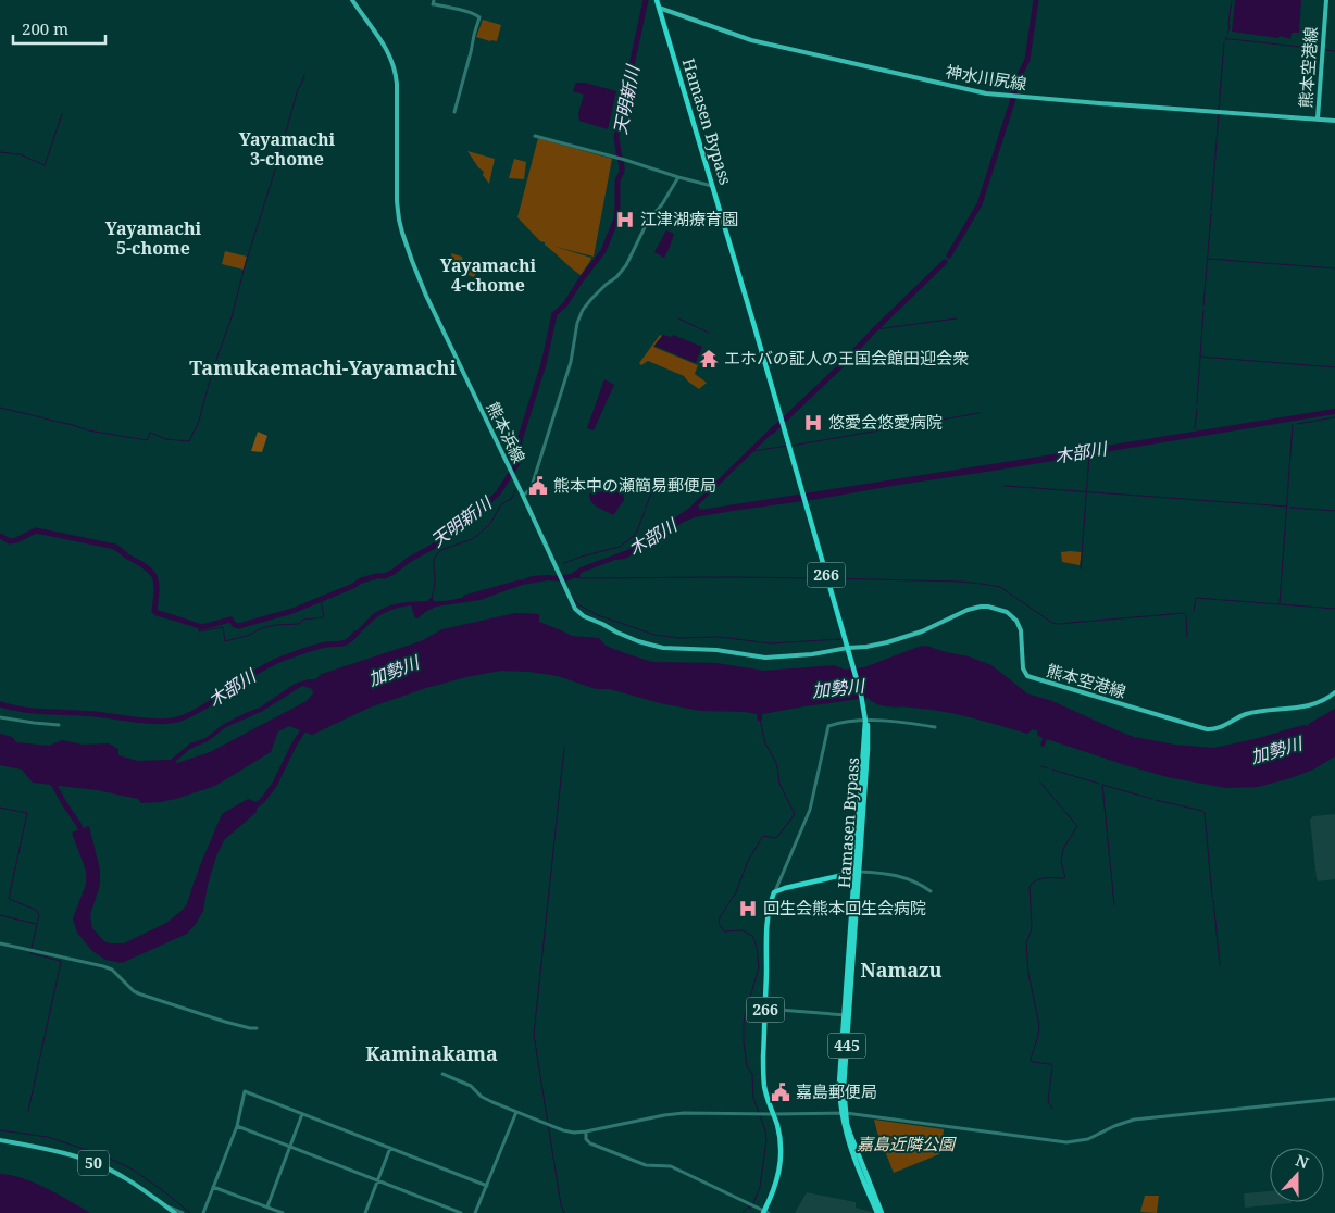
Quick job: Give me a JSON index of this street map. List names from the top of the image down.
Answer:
{
  "streets": {
    "highway": ["Hamasen Bypass", "266", "445"],
    "main road": [
      "熊本空港線",
      "神水川尻線",
      "熊本浜線",
      "50"
    ]
  },
  "crossings": [
    ["熊本空港線", "神水川尻線"],
    ["熊本空港線", "Hamasen Bypass"],
    ["熊本空港線", "熊本浜線"],
    ["神水川尻線", "Hamasen Bypass"],
    ["Hamasen Bypass", "熊本浜線"]
  ],
  "districts": [
    "Yayamachi 3-chome",
    "Yayamachi 5-chome",
    "Yayamachi 4-chome",
    "Tamukaemachi-Yayamachi",
    "Namazu",
    "Kaminakama"
  ],
  "water": ["天明新川", "木部川", "加勢川"],
  "parks": ["嘉島近隣公園"],
  "places": {
    "hospital": ["江津湖療育園", "悠愛会悠愛病院", "回生会熊本回生会病院"],
    "temple": ["エホバの証人の王国会館田迎会衆"],
    "public building": ["熊本中の瀬簡易郵便局", "嘉島郵便局"]
  },
  "scale_bar": "200 m",
  "north": "top"
}
